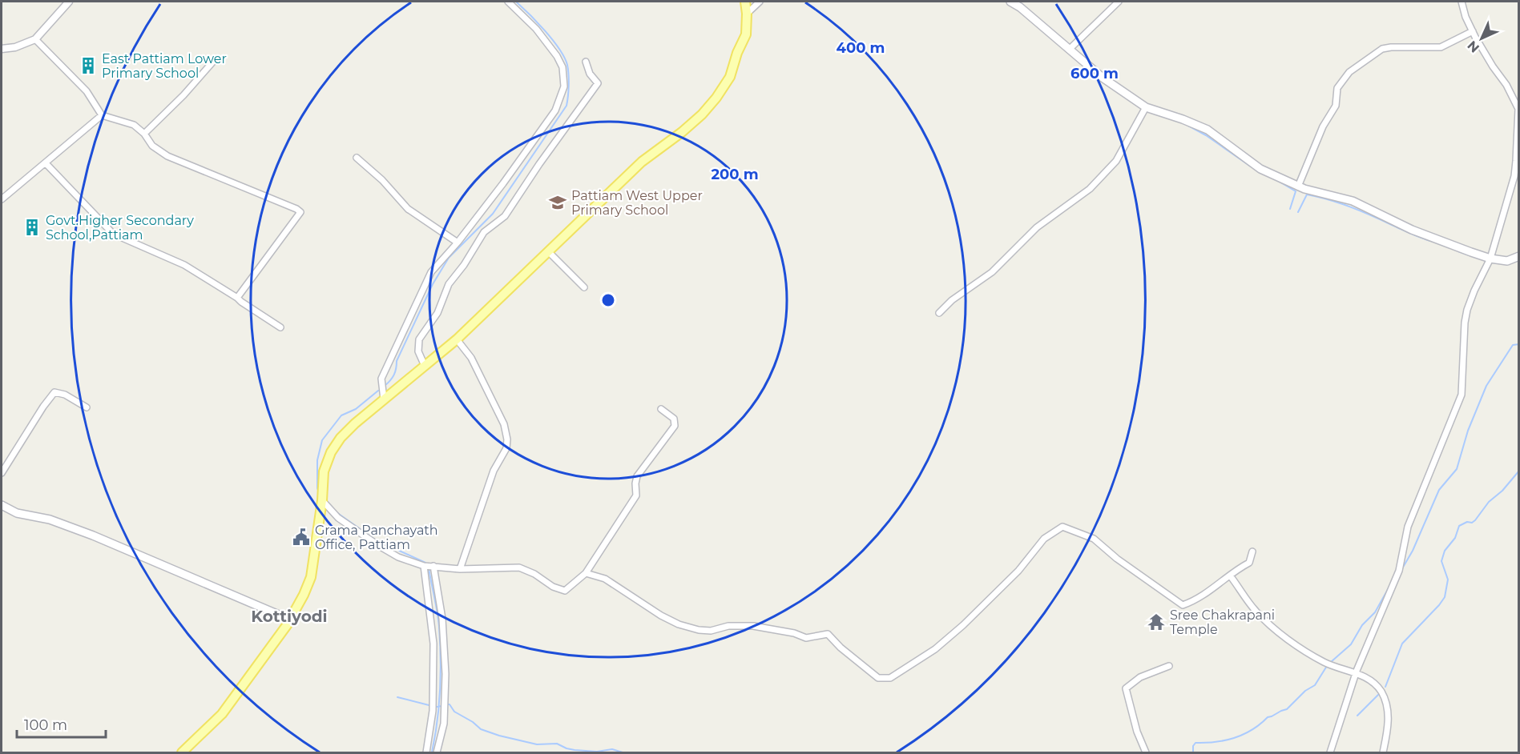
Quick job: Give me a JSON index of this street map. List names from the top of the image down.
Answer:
{
  "districts": ["Kottiyodi"],
  "places": {
    "building": ["East Pattiam Lower Primary School", "Govt.Higher Secondary School,Pattiam"],
    "school or university": ["Pattiam West Upper Primary School"],
    "public building": ["Grama Panchayath Office, Pattiam"],
    "temple": ["Sree Chakrapani Temple"]
  },
  "scale_bar": "100 m",
  "north": "bottom left",
  "rings": ["400 m", "600 m", "200 m"]
}
